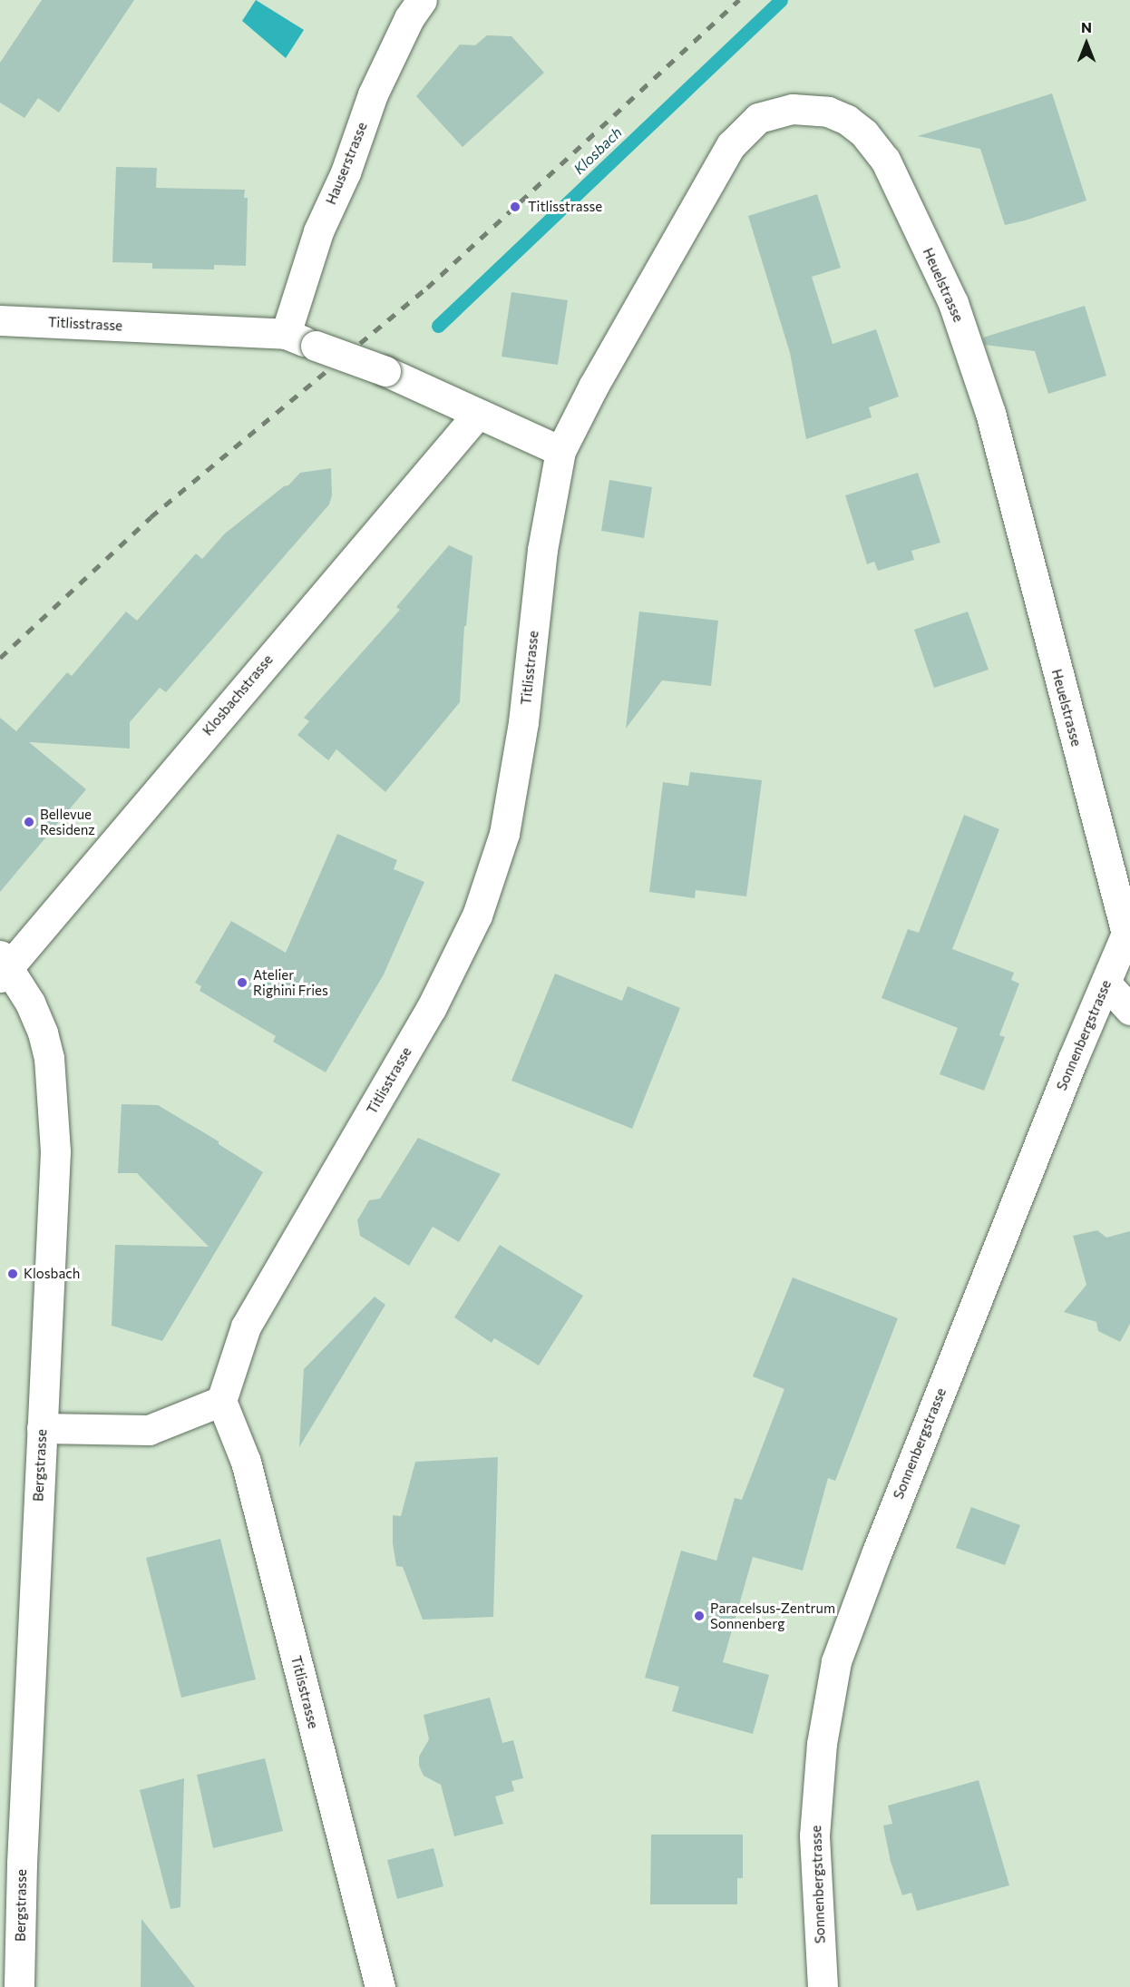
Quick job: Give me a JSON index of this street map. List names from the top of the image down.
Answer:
{
  "streets": {
    "street": [
      "Hauserstrasse",
      "Heuelstrasse",
      "Titlisstrasse",
      "Klosbachstrasse",
      "Sonnenbergstrasse",
      "Bergstrasse"
    ]
  },
  "crossings": [
    ["Hauserstrasse", "Titlisstrasse"],
    ["Heuelstrasse", "Titlisstrasse"],
    ["Heuelstrasse", "Sonnenbergstrasse"],
    ["Titlisstrasse", "Klosbachstrasse"],
    ["Klosbachstrasse", "Bergstrasse"]
  ],
  "water": ["Klosbach"],
  "places": [
    "Titlisstrasse",
    "Bellevue Residenz",
    "Atelier Righini Fries",
    "Klosbach",
    "Paracelsus-Zentrum Sonnenberg"
  ],
  "north": "top"
}
